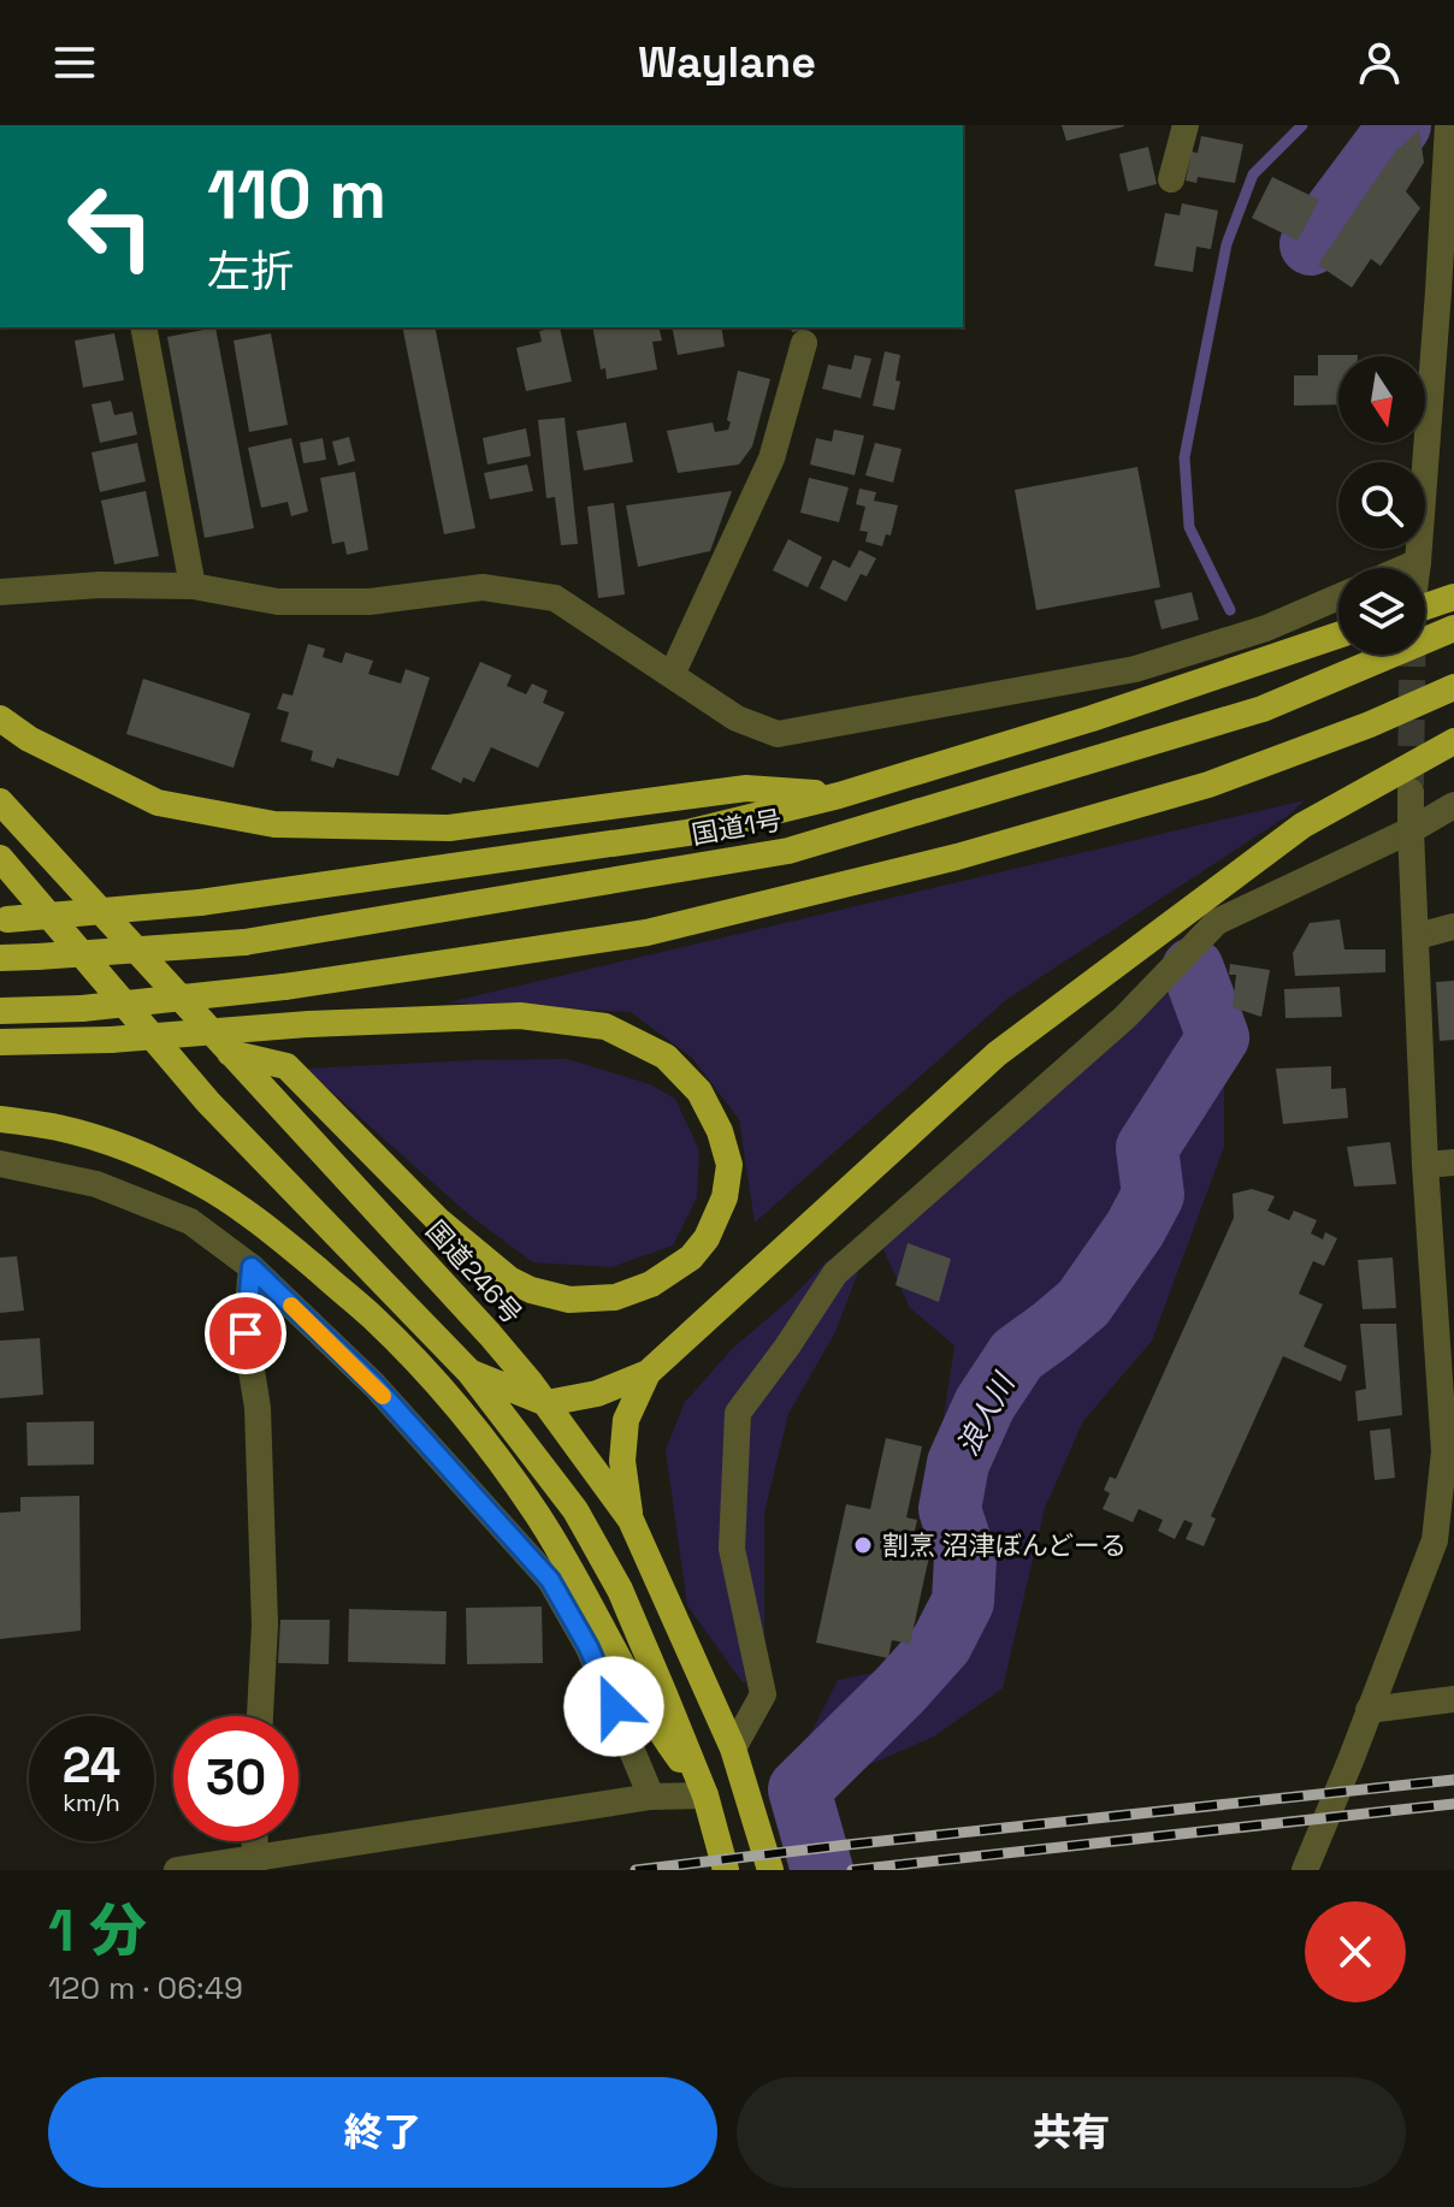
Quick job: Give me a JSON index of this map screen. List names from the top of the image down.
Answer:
{
  "streets": {
    "highway": ["国道1号", "国道246号"]
  },
  "water": ["浪人川"],
  "places": ["割烹 沼津ぼんどーる"],
  "north": "bottom",
  "page": {
    "header": "Waylane",
    "turn": ["110 m", "左折"],
    "speed": "24 km/h",
    "limit": "30",
    "heading": ["1 分", "120 m · 06:49"],
    "buttons": ["終了", "共有"]
  }
}
